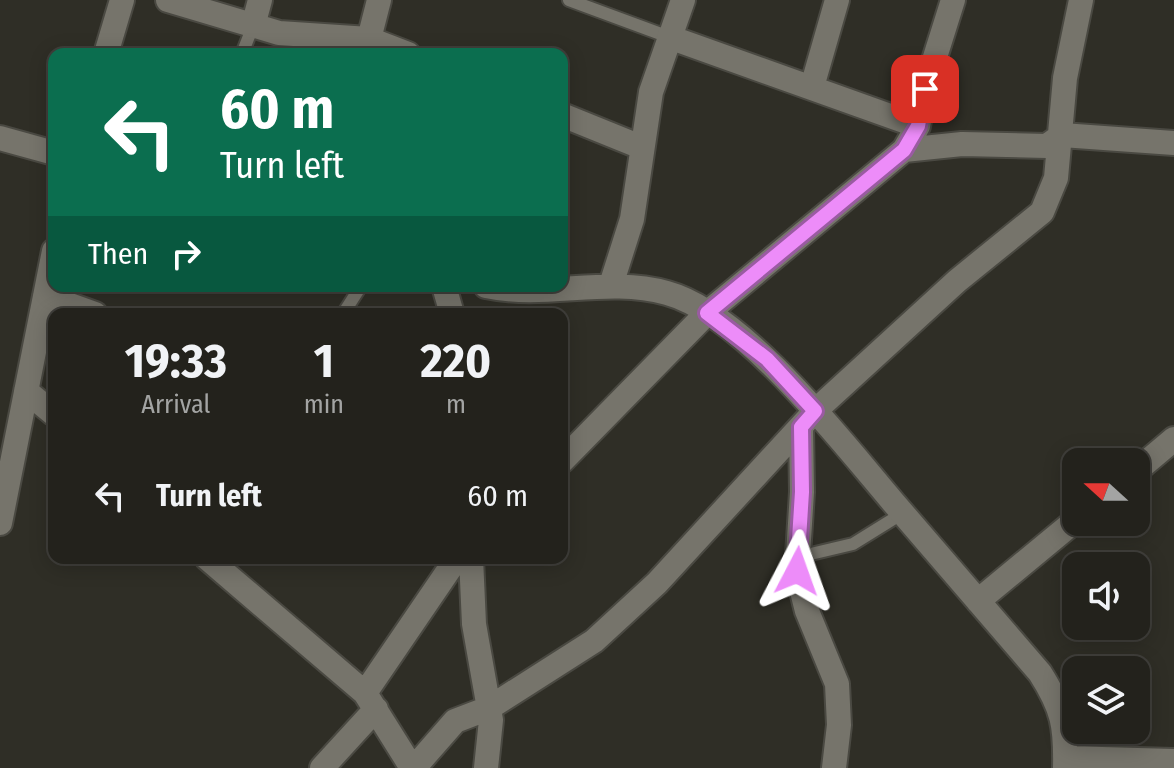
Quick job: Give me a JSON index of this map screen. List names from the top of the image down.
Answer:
{
  "north": "left",
  "page": {
    "turn": ["60 m", "Turn left"],
    "then": "Then",
    "eta": [
      "19:33",
      "Arrival",
      "1",
      "min",
      "220",
      "m"
    ],
    "list": [
      {
        "name": "Turn left",
        "value": "60 m"
      }
    ]
  }
}
